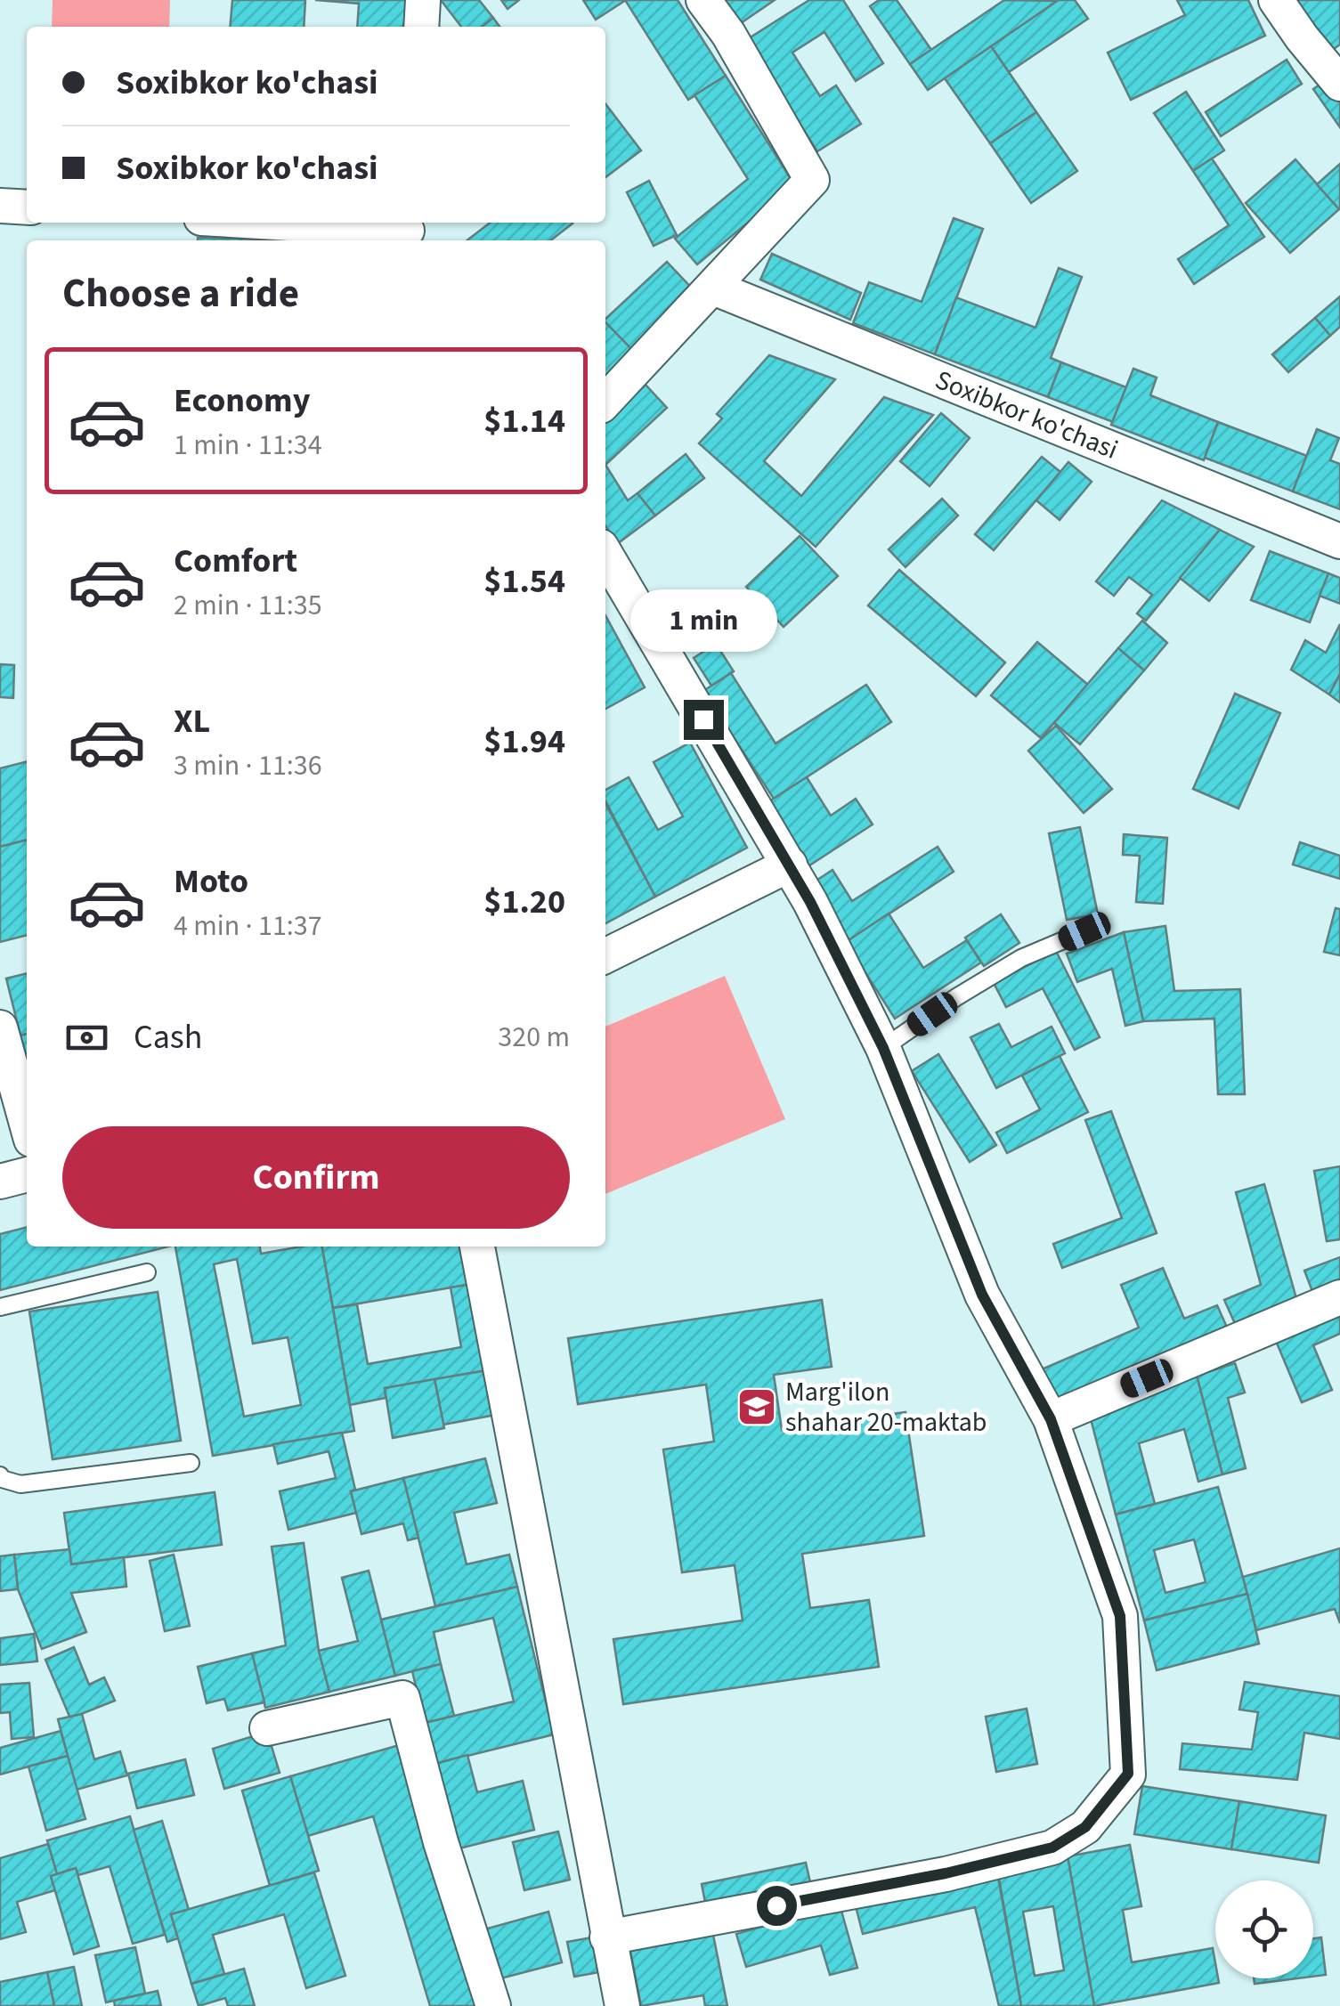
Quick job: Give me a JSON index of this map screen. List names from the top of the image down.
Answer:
{
  "streets": {
    "street": ["Soxibkor ko'chasi"]
  },
  "places": {
    "school or university": ["Marg'ilon shahar 20-maktab"]
  },
  "page": {
    "banner": ["Soxibkor ko'chasi", "Soxibkor ko'chasi"],
    "heading": "Choose a ride",
    "list": [
      {
        "name": "Economy",
        "note": "1 min · 11:34",
        "value": "$1.14"
      },
      {
        "name": "Comfort",
        "note": "2 min · 11:35",
        "value": "$1.54"
      },
      {
        "name": "XL",
        "note": "3 min · 11:36",
        "value": "$1.94"
      },
      {
        "name": "Moto",
        "note": "4 min · 11:37",
        "value": "$1.20"
      }
    ],
    "bubble": "1 min",
    "pay": ["Cash", "320 m"],
    "buttons": "Confirm"
  }
}
